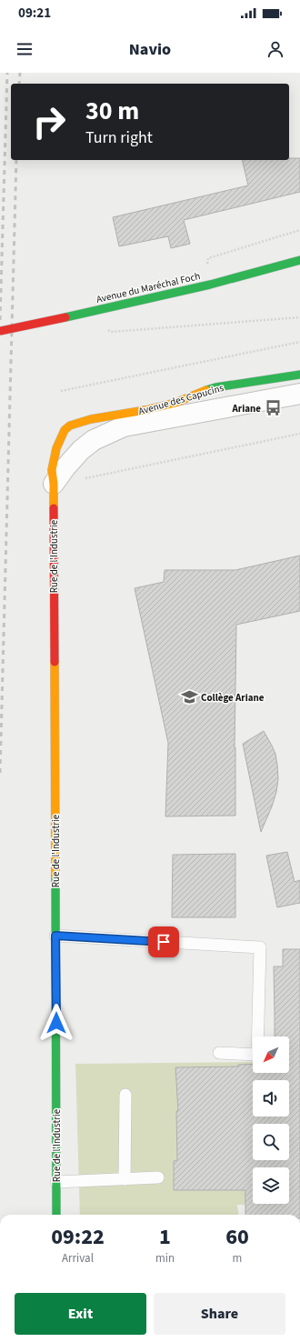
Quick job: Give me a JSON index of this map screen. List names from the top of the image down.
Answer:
{
  "streets": {
    "street": ["Avenue du Maréchal Foch", "Avenue des Capucins", "Rue de l'Industrie"]
  },
  "crossings": [
    ["Avenue des Capucins", "Rue de l'Industrie"]
  ],
  "places": {
    "bus stop": ["Ariane"],
    "school or university": ["Collège Ariane"]
  },
  "north": "bottom left",
  "page": {
    "status": "09:21",
    "header": "Navio",
    "turn": ["30 m", "Turn right"],
    "eta": [
      "09:22",
      "Arrival",
      "1",
      "min",
      "60",
      "m"
    ],
    "buttons": ["Exit", "Share"]
  }
}
